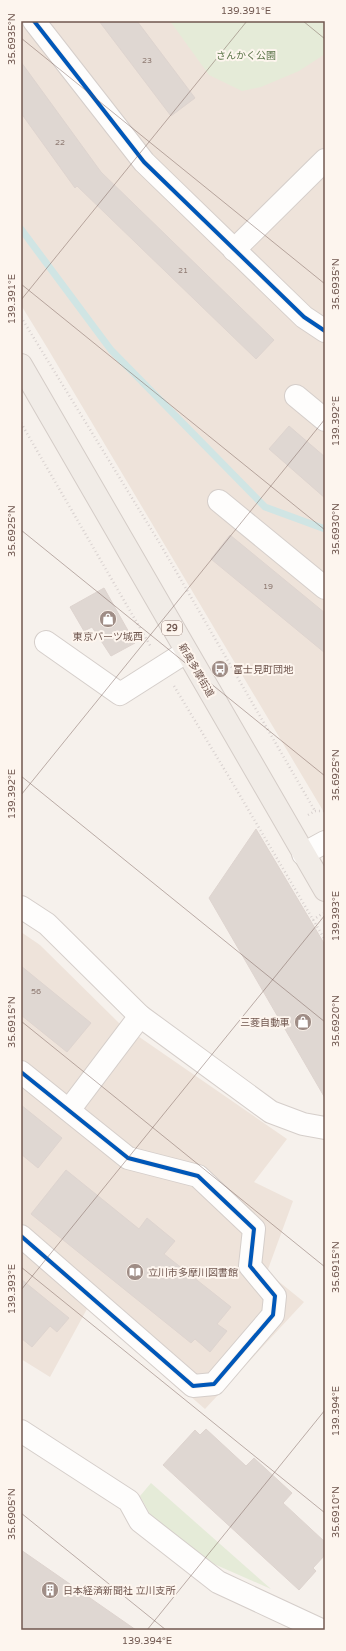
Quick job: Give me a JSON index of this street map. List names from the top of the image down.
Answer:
{
  "streets": {
    "main road": ["29", "新奥多摩街道"]
  },
  "parks": ["さんかく公園"],
  "places": {
    "shop": ["東京パーツ城西", "三菱自動車"],
    "bus stop": ["富士見町団地"],
    "library": ["立川市多摩川図書館"],
    "building": ["日本経済新聞社 立川支所"]
  },
  "house_numbers": [
    "23",
    "22",
    "21",
    "19",
    "56"
  ],
  "coordinates": [
    "139.391°E",
    "35.6935°N",
    "139.392°E",
    "35.6930°N",
    "35.6925°N",
    "139.393°E",
    "35.6920°N",
    "35.6915°N",
    "139.394°E",
    "35.6910°N",
    "35.6905°N"
  ]
}
